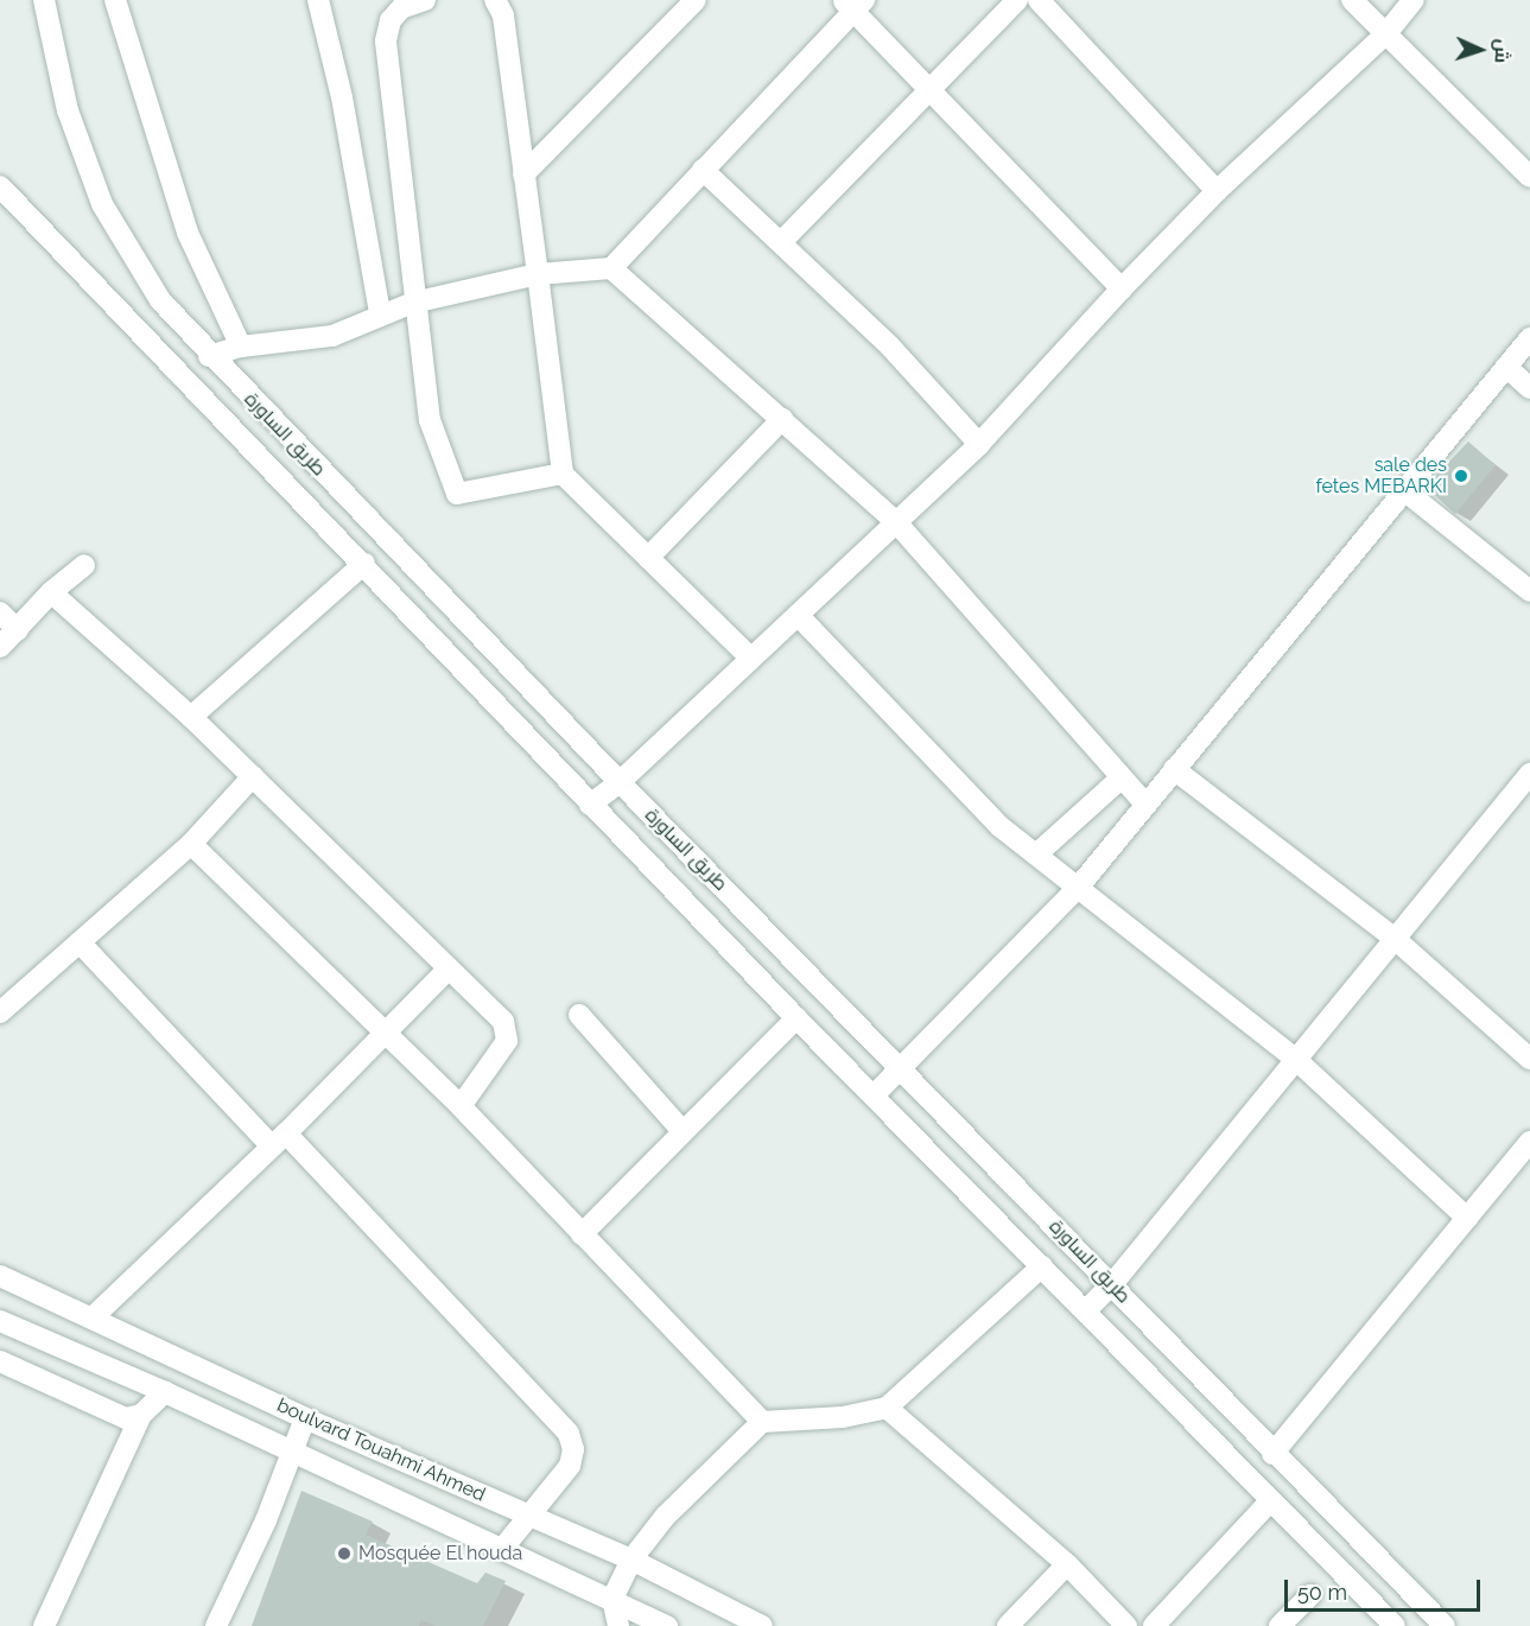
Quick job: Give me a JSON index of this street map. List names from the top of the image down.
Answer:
{
  "streets": {
    "street": ["طريق الساورة", "boulvard Touahmi Ahmed"]
  },
  "places": ["sale des fetes MEBARKI", "Mosquée El houda"],
  "scale_bar": "50 m",
  "north": "right"
}
